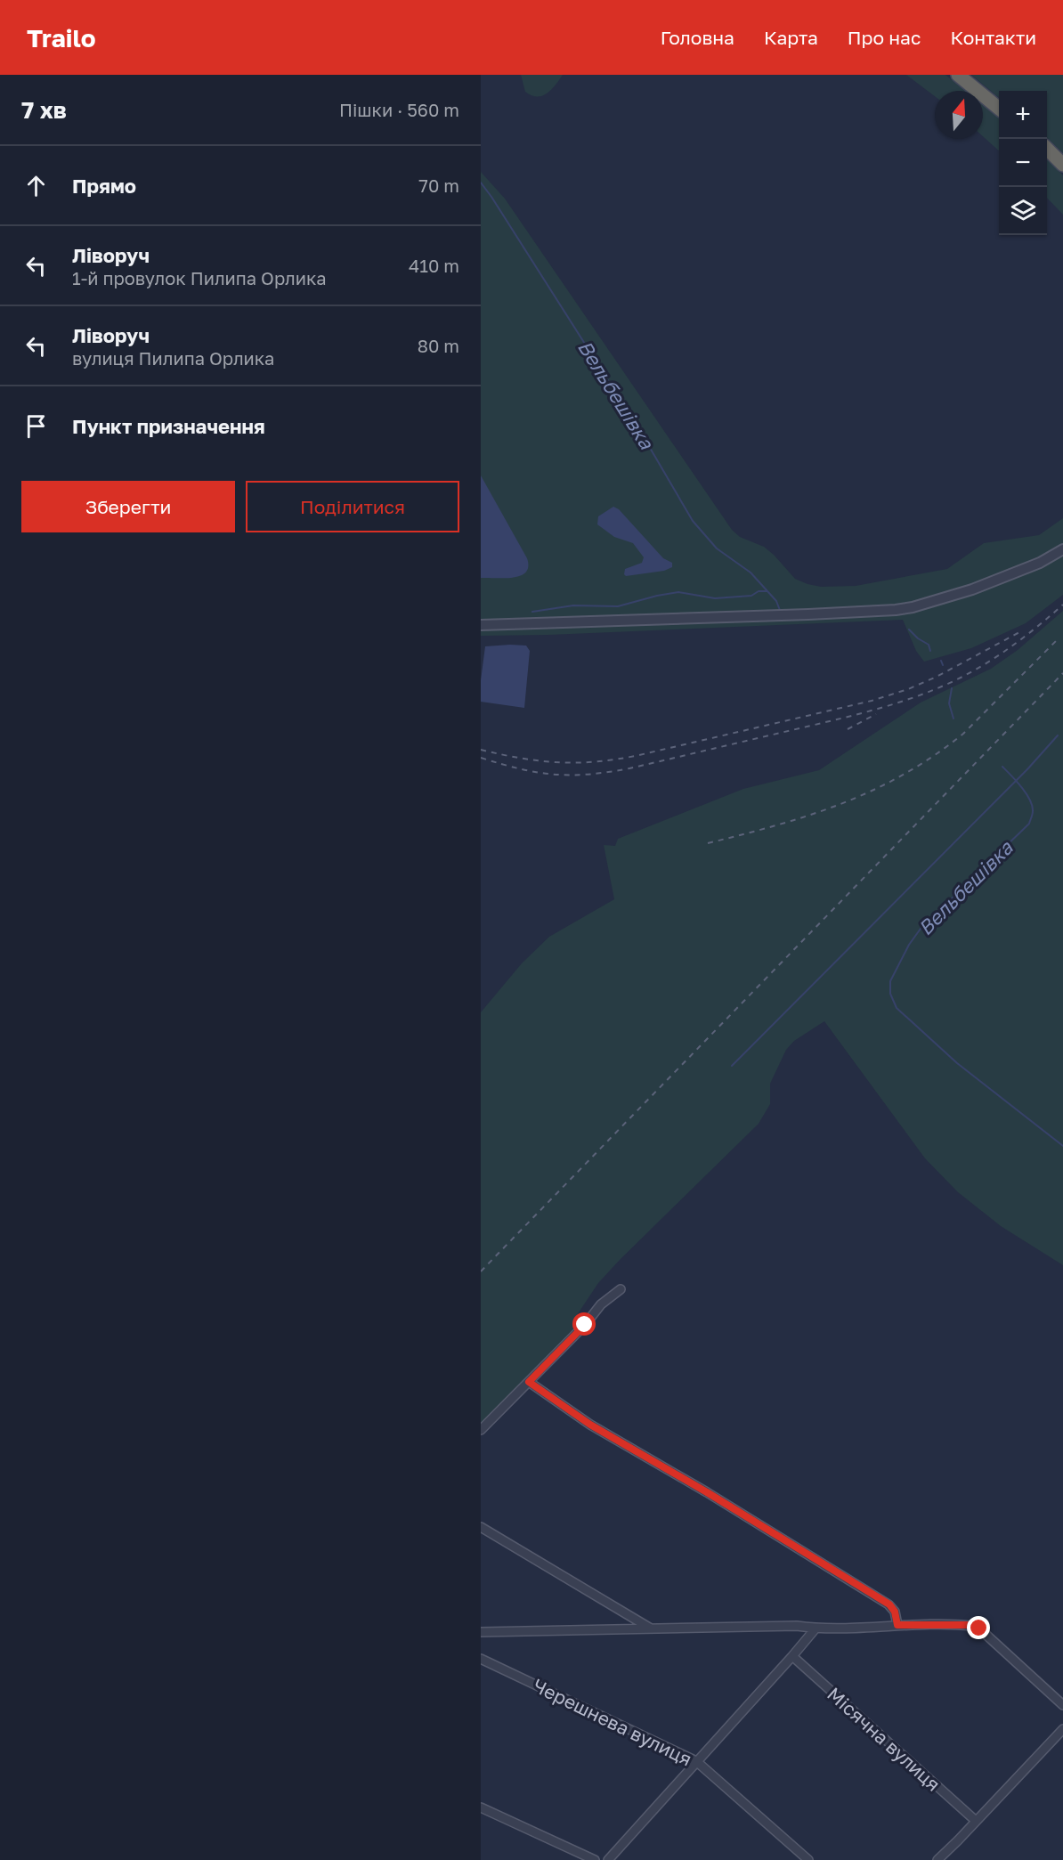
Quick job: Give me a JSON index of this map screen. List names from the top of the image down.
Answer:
{
  "streets": {
    "street": ["Черешнева вулиця", "Місячна вулиця"]
  },
  "water": ["Вельбешівка"],
  "north": "top",
  "page": {
    "header": "Trailo",
    "nav": [
      "Головна",
      "Карта",
      "Про нас",
      "Контакти"
    ],
    "heading": ["7 хв", "Пішки · 560 m"],
    "map_buttons": ["+", "−"],
    "list": [
      ["Прямо", "70 m"],
      ["Ліворуч", "1-й провулок Пилипа Орлика", "410 m"],
      ["Ліворуч", "вулиця Пилипа Орлика", "80 m"],
      "Пункт призначення"
    ],
    "buttons": ["Зберегти", "Поділитися"]
  }
}
